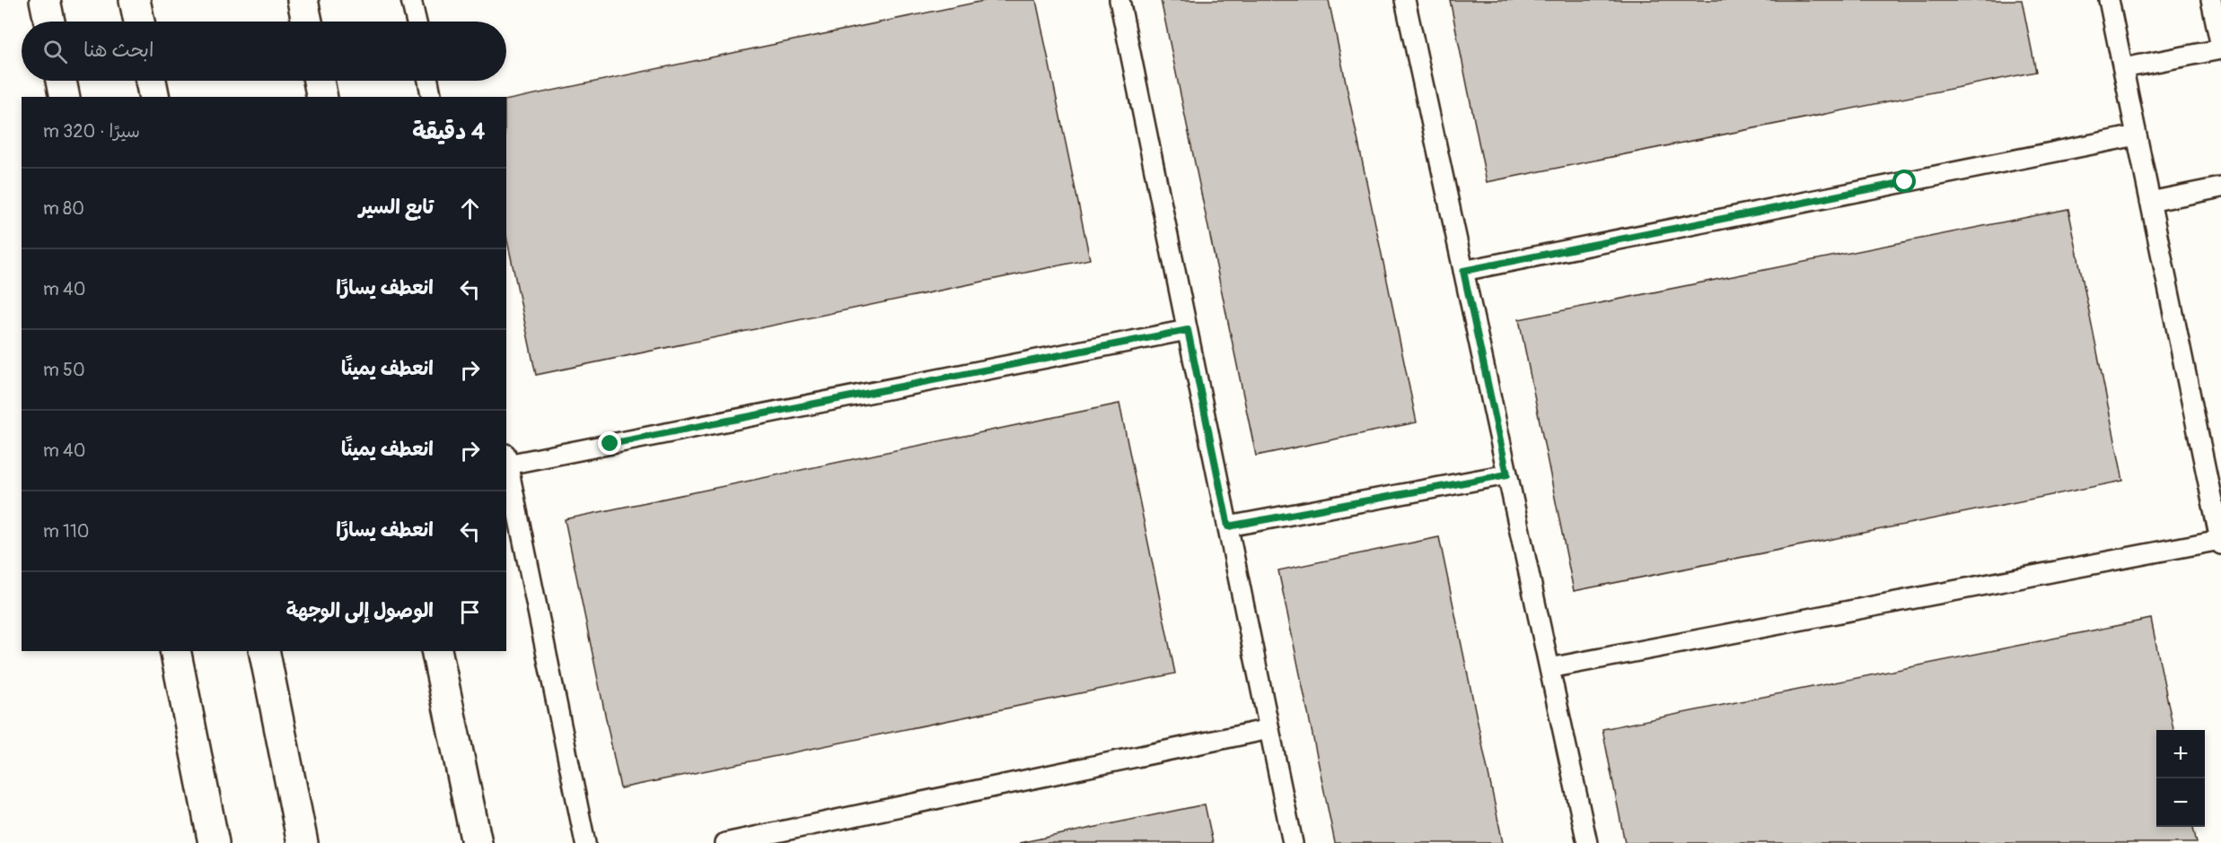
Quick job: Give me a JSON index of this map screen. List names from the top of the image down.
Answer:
{
  "page": {
    "search": "ابحث هنا",
    "heading": ["4 دقيقة", "سيرًا · 320 m"],
    "list": [
      ["تابع السير", "80 m"],
      ["انعطف يسارًا", "40 m"],
      ["انعطف يمينًا", "50 m"],
      ["انعطف يمينًا", "40 m"],
      ["انعطف يسارًا", "110 m"],
      "الوصول إلى الوجهة"
    ],
    "map_buttons": ["+", "−"]
  }
}
